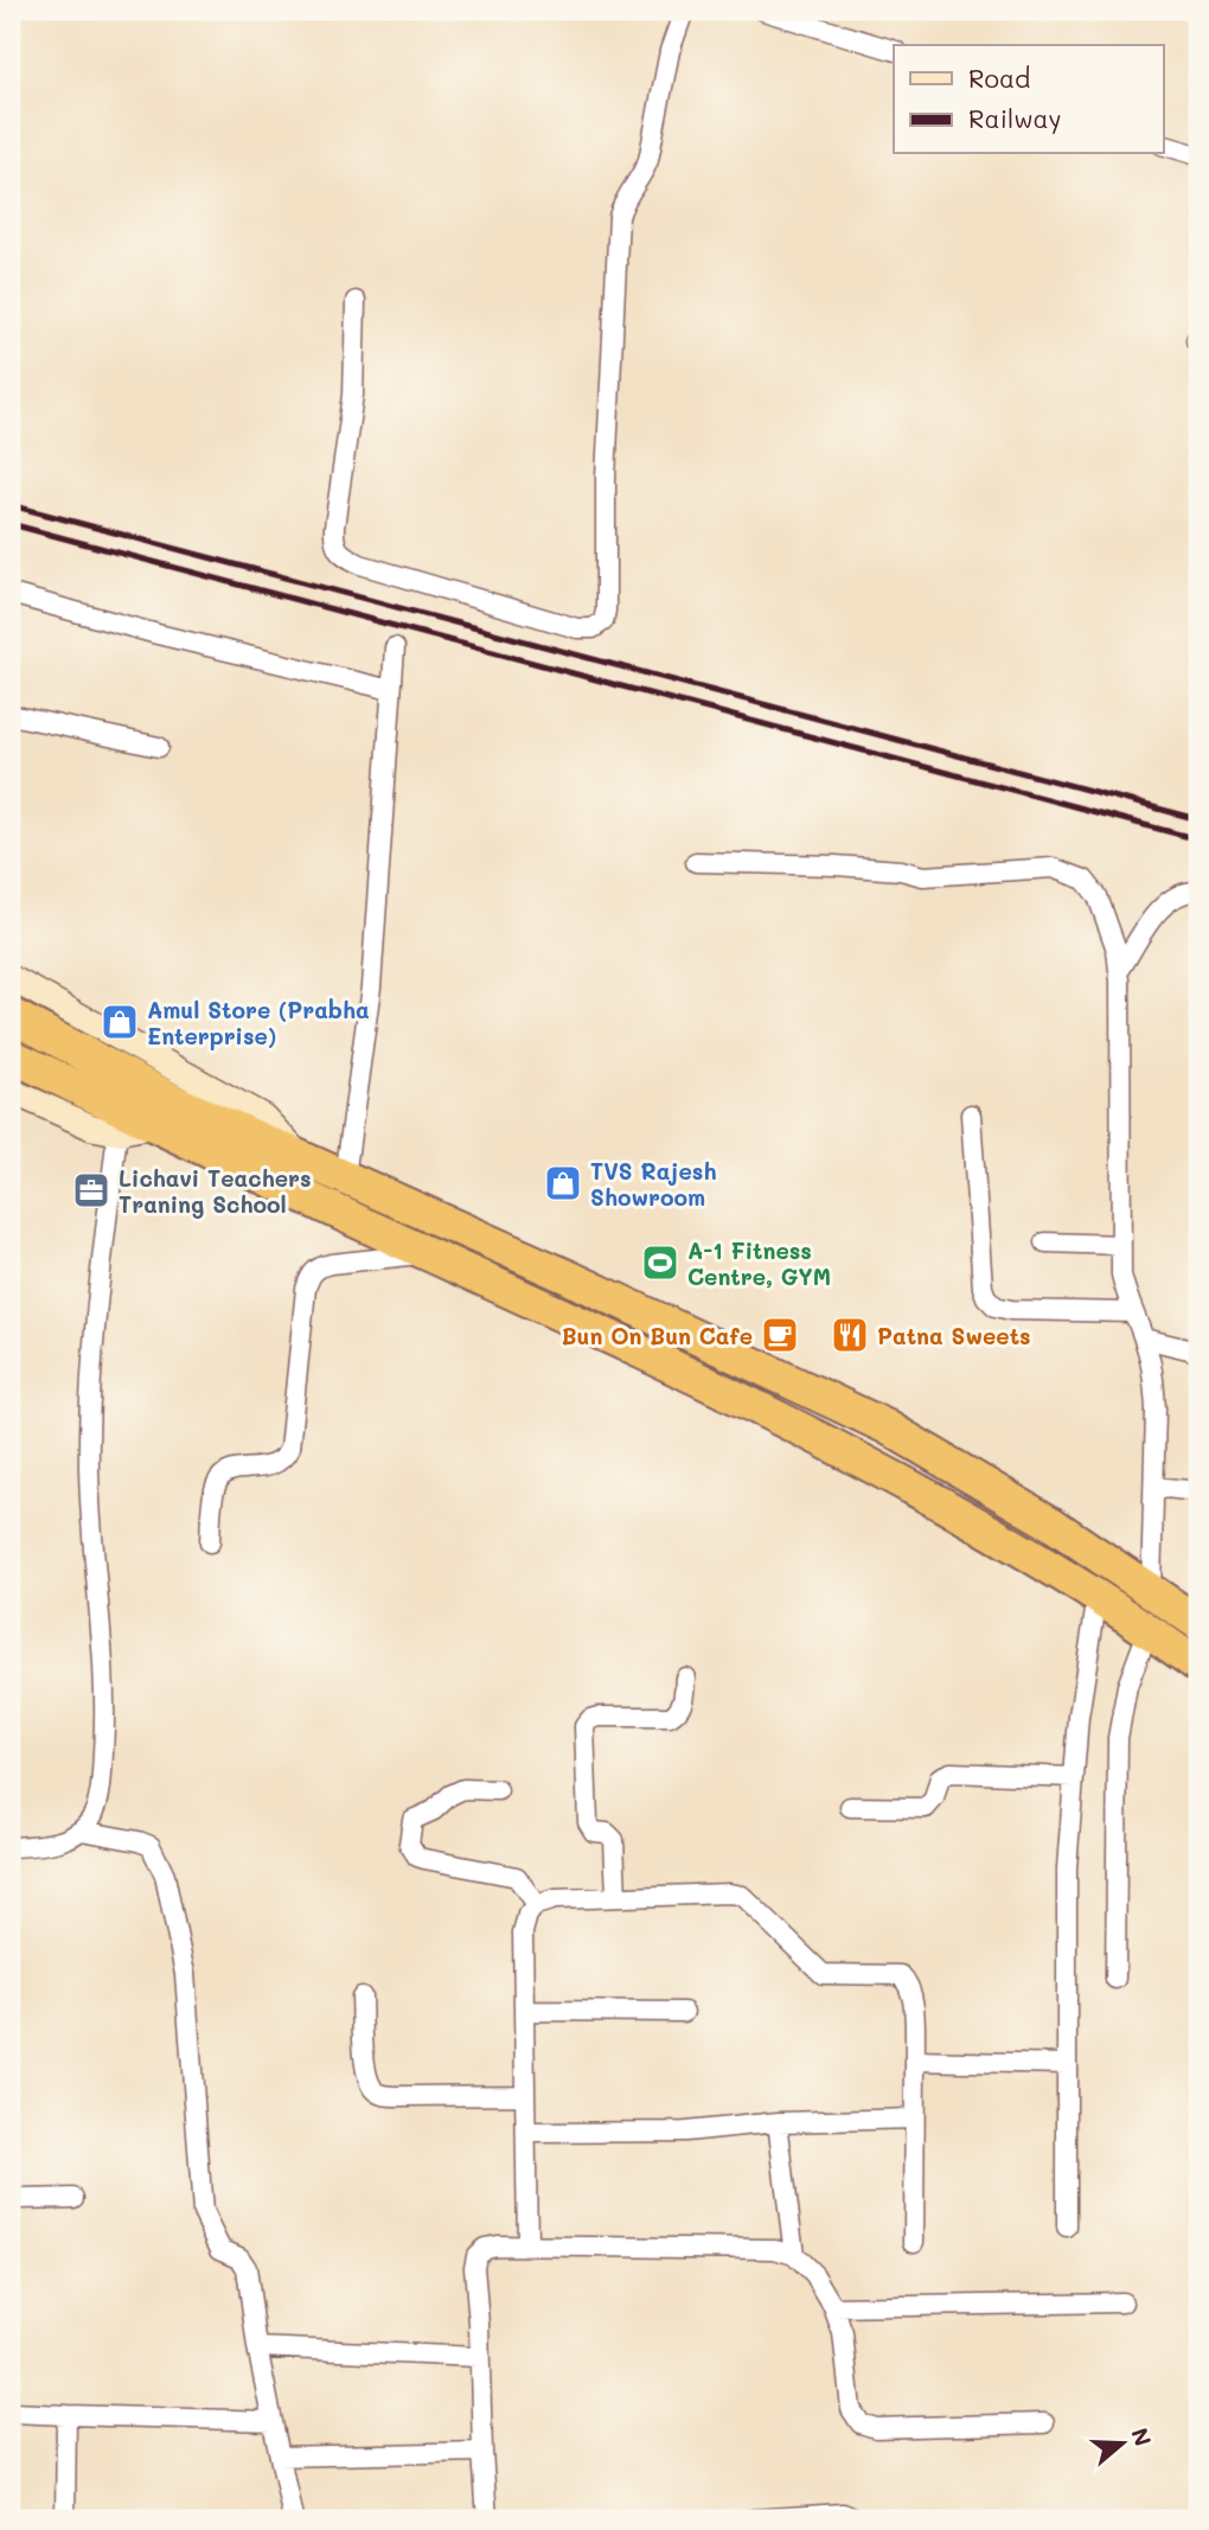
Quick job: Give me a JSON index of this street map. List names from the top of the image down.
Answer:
{
  "places": {
    "shop": ["Amul Store (Prabha Enterprise)", "TVS Rajesh Showroom"],
    "office": ["Lichavi Teachers Traning School"],
    "sports": ["A-1 Fitness Centre, GYM"],
    "cafe": ["Bun On Bun Cafe"],
    "restaurant": ["Patna Sweets"]
  },
  "legend": ["Road", "Railway"],
  "north": "right"
}
